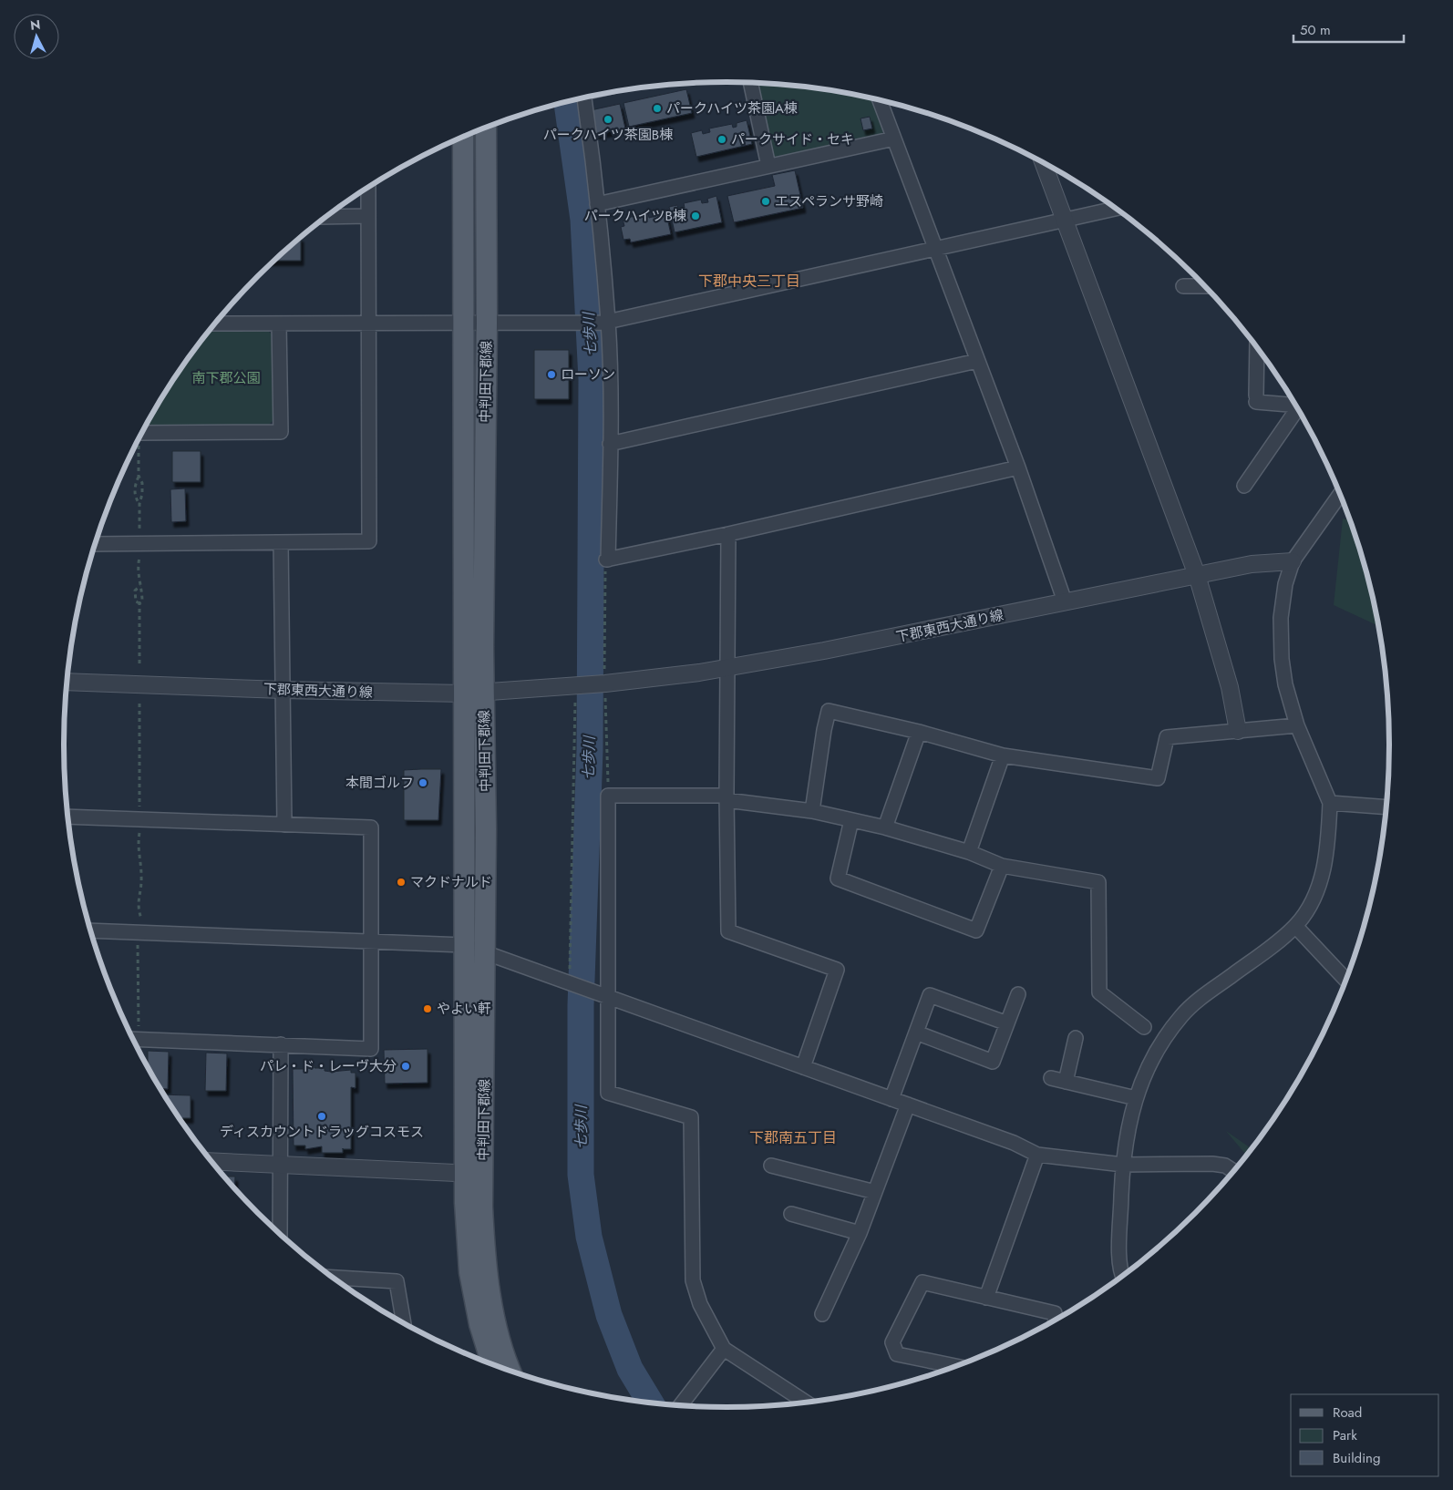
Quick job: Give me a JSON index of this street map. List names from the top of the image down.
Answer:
{
  "streets": {
    "main road": ["中判田下郡線"],
    "street": ["下郡東西大通り線"]
  },
  "crossings": [
    ["中判田下郡線", "下郡東西大通り線"]
  ],
  "districts": ["下郡中央三丁目", "下郡南五丁目"],
  "water": ["七歩川"],
  "parks": ["南下郡公園"],
  "places": [
    "パークハイツ茶園A棟",
    "パークハイツ茶園B棟",
    "パークサイド・セキ",
    "エスペランサ野崎",
    "パークハイツB棟",
    "ローソン",
    "本間ゴルフ",
    "マクドナルド",
    "やよい軒",
    "パレ・ド・レーヴ大分",
    "ディスカウントドラッグコスモス"
  ],
  "legend": ["Road", "Park", "Building"],
  "scale_bar": "50 m",
  "north": "top"
}
